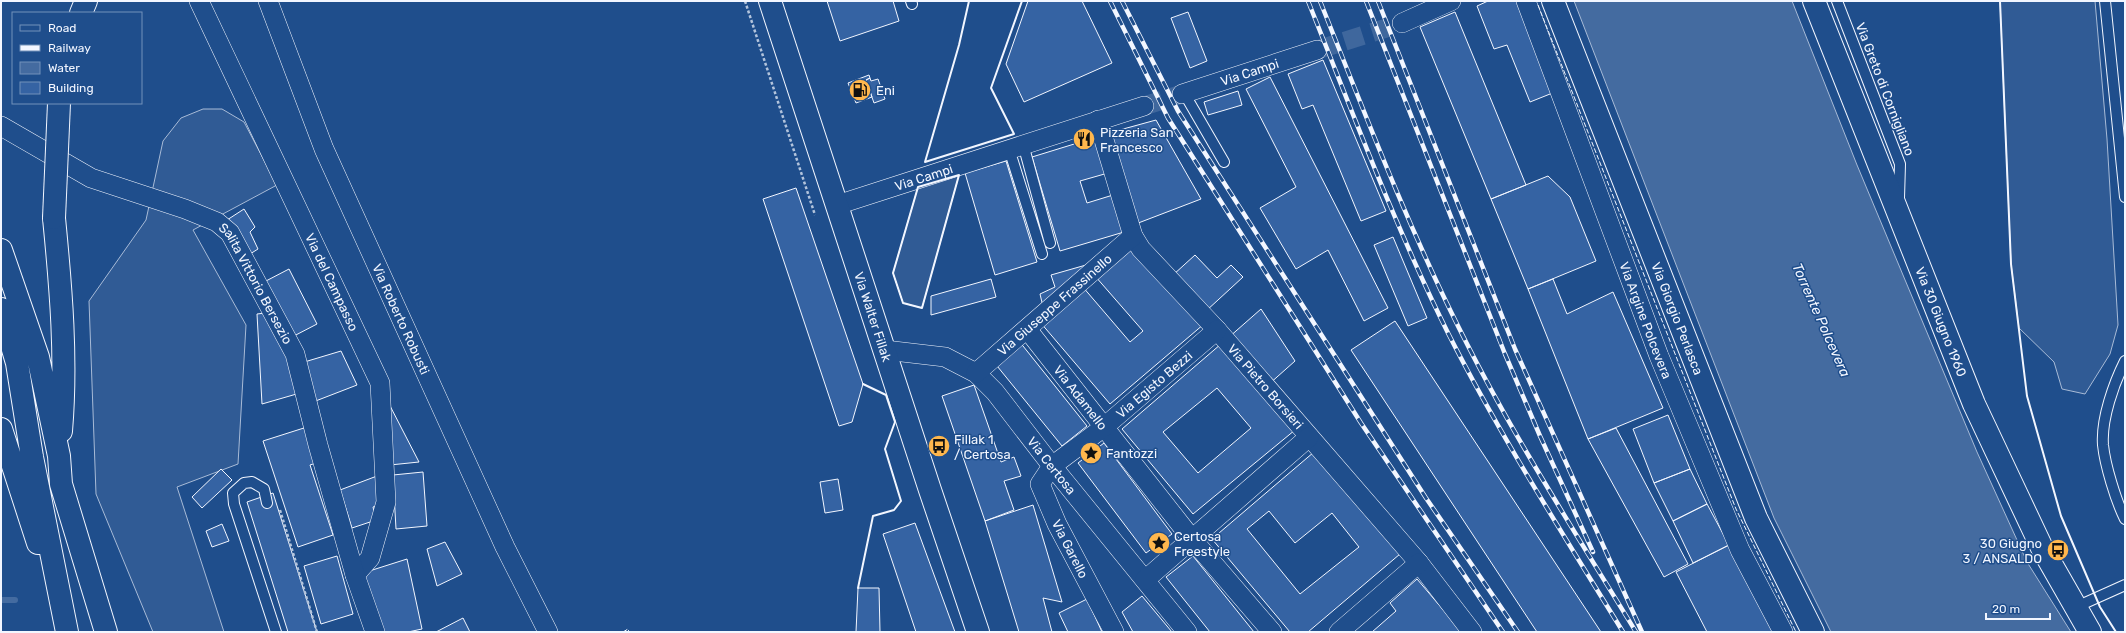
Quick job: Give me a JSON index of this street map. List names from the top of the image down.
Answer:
{
  "streets": {
    "main road": ["Via Walter Fillak", "Via Giorgio Perlasca", "Via 30 Giugno 1960"],
    "street": [
      "Via Campi",
      "Via del Campasso",
      "Salita Vittorio Bersezio",
      "Via Giuseppe Frassinello",
      "Via Roberto Robusti",
      "Via Argine Polcevera",
      "Via Egisto Bezzi",
      "Via Pietro Borsieri",
      "Via Adamello",
      "Via Certosa",
      "Via Garello"
    ],
    "lane": ["Via Greto di Cornigliano"]
  },
  "crossings": [
    ["Via Campi", "Via Walter Fillak"],
    ["Via Campi", "Via Pietro Borsieri"],
    ["Via Greto di Cornigliano", "Via 30 Giugno 1960"],
    ["Via del Campasso", "Salita Vittorio Bersezio"],
    ["Via Giuseppe Frassinello", "Via Pietro Borsieri"],
    ["Via Giuseppe Frassinello", "Via Adamello"],
    ["Via Giuseppe Frassinello", "Via Certosa"],
    ["Via Walter Fillak", "Via Certosa"],
    ["Via Egisto Bezzi", "Via Pietro Borsieri"],
    ["Via Egisto Bezzi", "Via Adamello"],
    ["Via Egisto Bezzi", "Via Certosa"],
    ["Via Egisto Bezzi", "Via Garello"],
    ["Via Certosa", "Via Garello"]
  ],
  "water": ["Torrente Polcevera"],
  "places": {
    "fuel station": ["Eni"],
    "restaurant": ["Pizzeria San Francesco"],
    "bus stop": ["Fillak 1 / Certosa", "30 Giugno 3 / ANSALDO"],
    "place": ["Fantozzi", "Certosa Freestyle"]
  },
  "legend": [
    "Road",
    "Railway",
    "Water",
    "Building"
  ],
  "scale_bar": "20 m"
}
